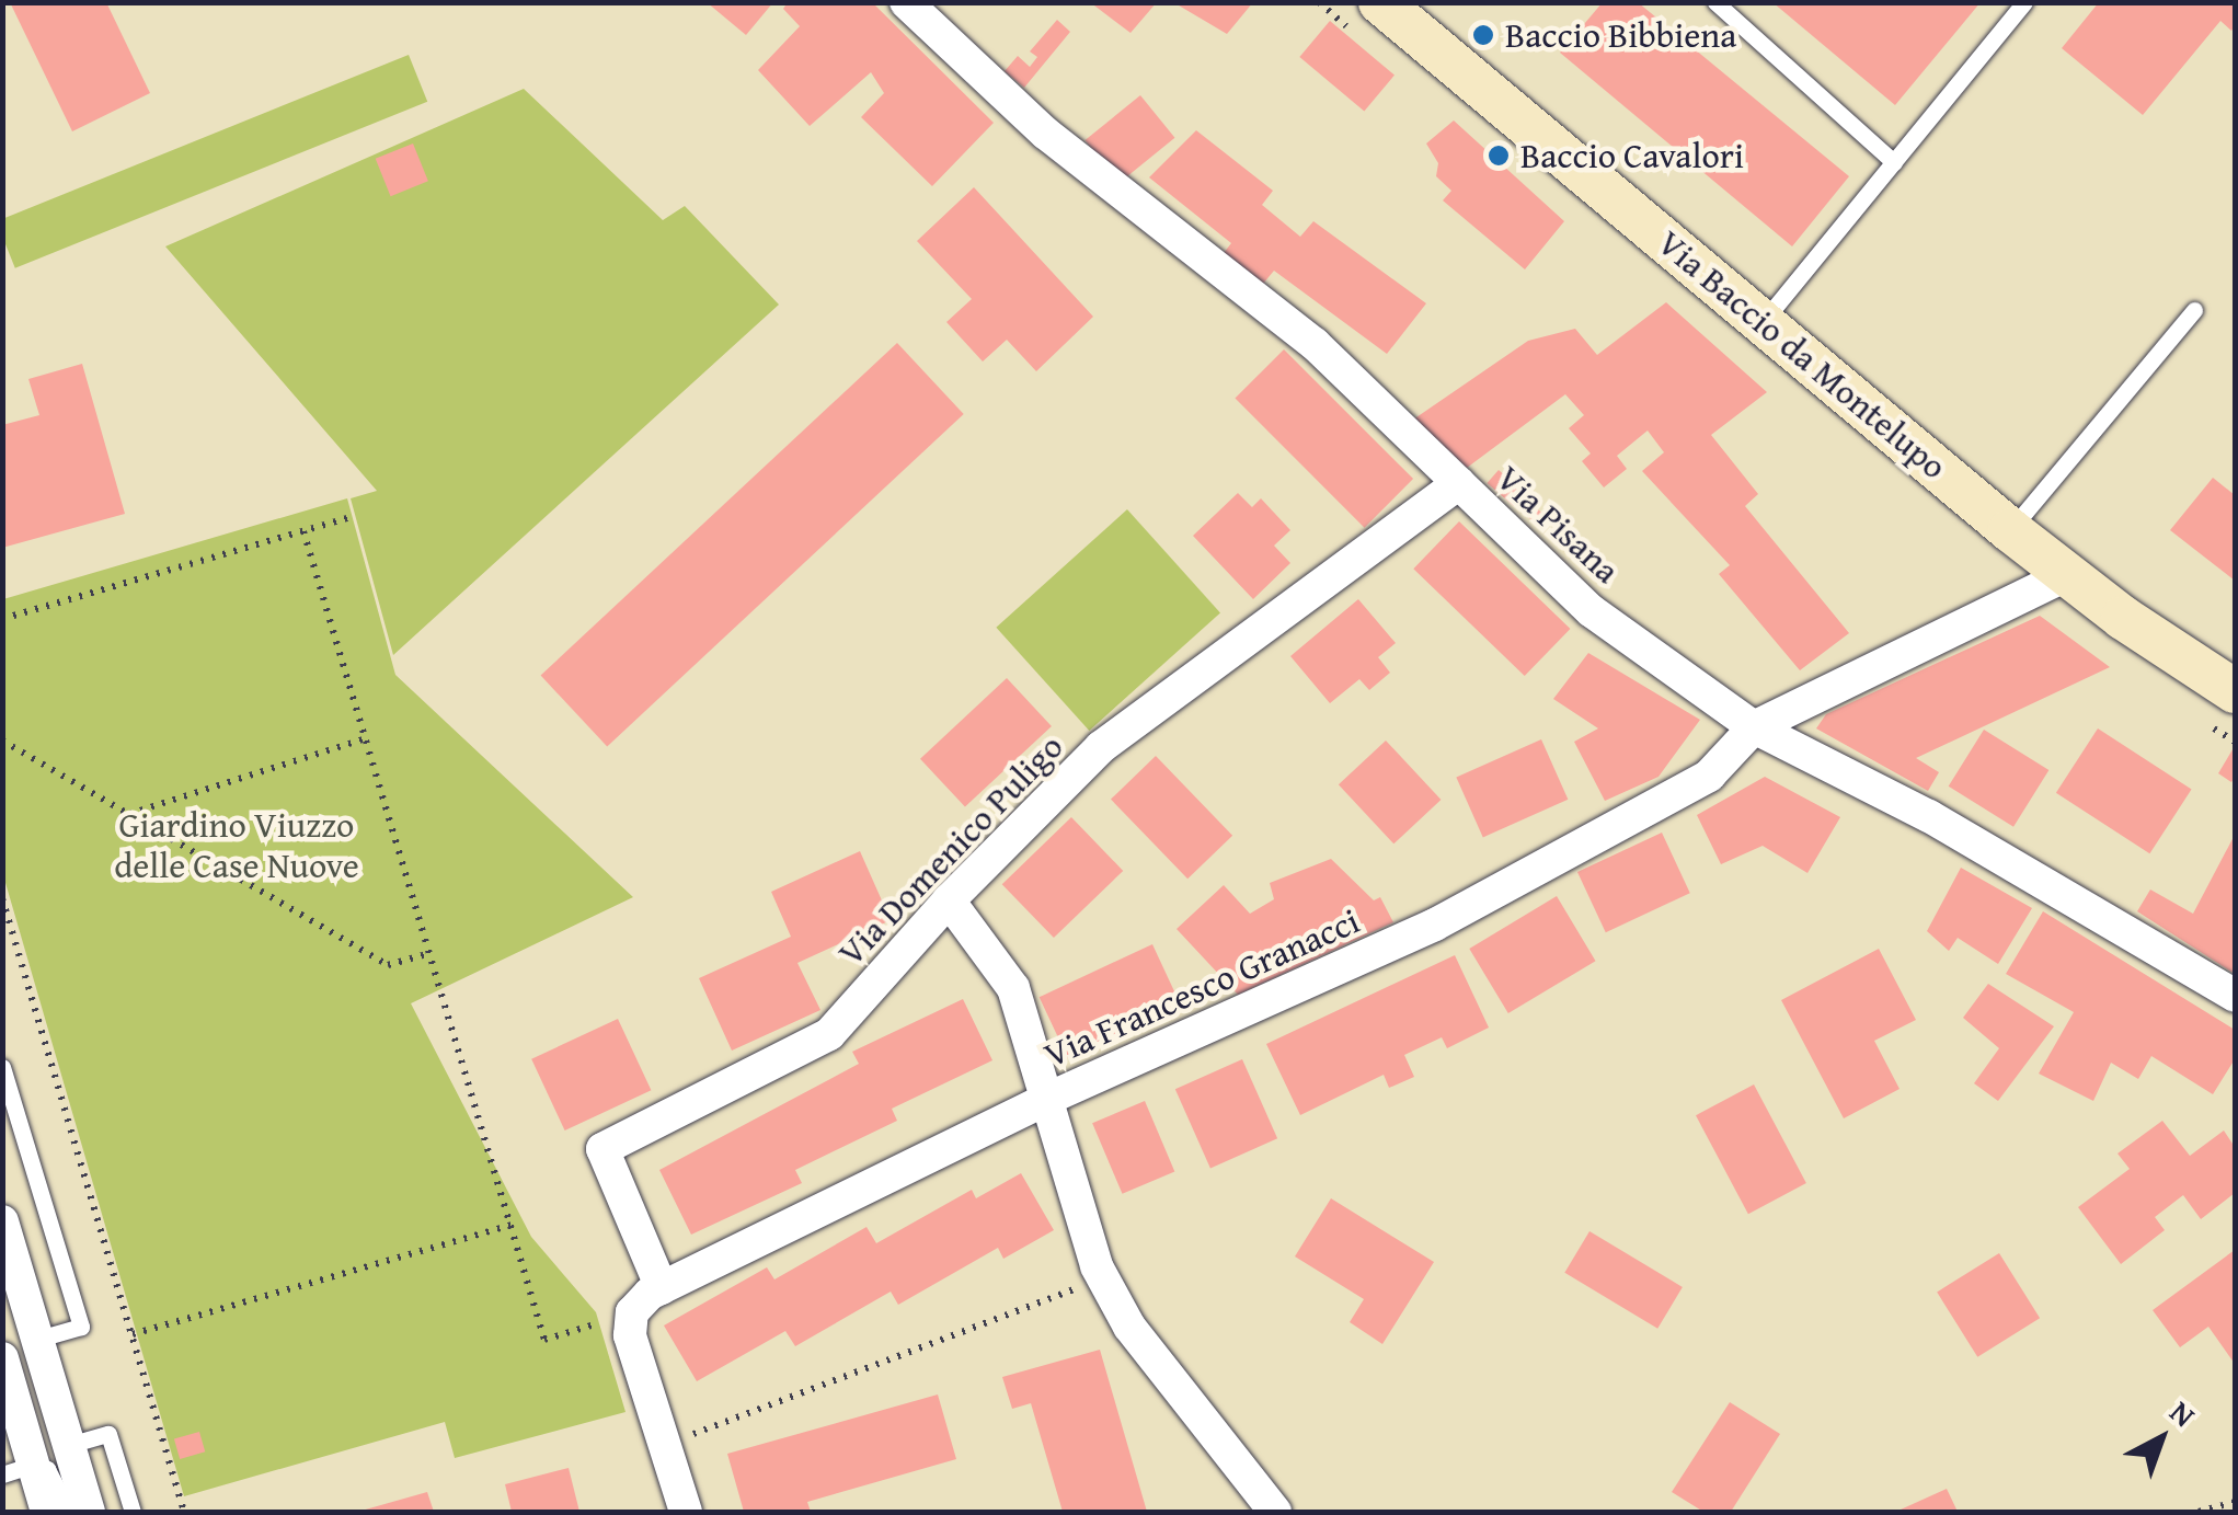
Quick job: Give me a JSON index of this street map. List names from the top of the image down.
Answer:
{
  "streets": {
    "street": [
      "Via Baccio da Montelupo",
      "Via Pisana",
      "Via Domenico Puligo",
      "Via Francesco Granacci"
    ]
  },
  "crossings": [
    ["Via Pisana", "Via Domenico Puligo"],
    ["Via Pisana", "Via Francesco Granacci"],
    ["Via Domenico Puligo", "Via Francesco Granacci"]
  ],
  "parks": ["Giardino Viuzzo delle Case Nuove"],
  "places": ["Baccio Bibbiena", "Baccio Cavalori"],
  "north": "top right"
}
